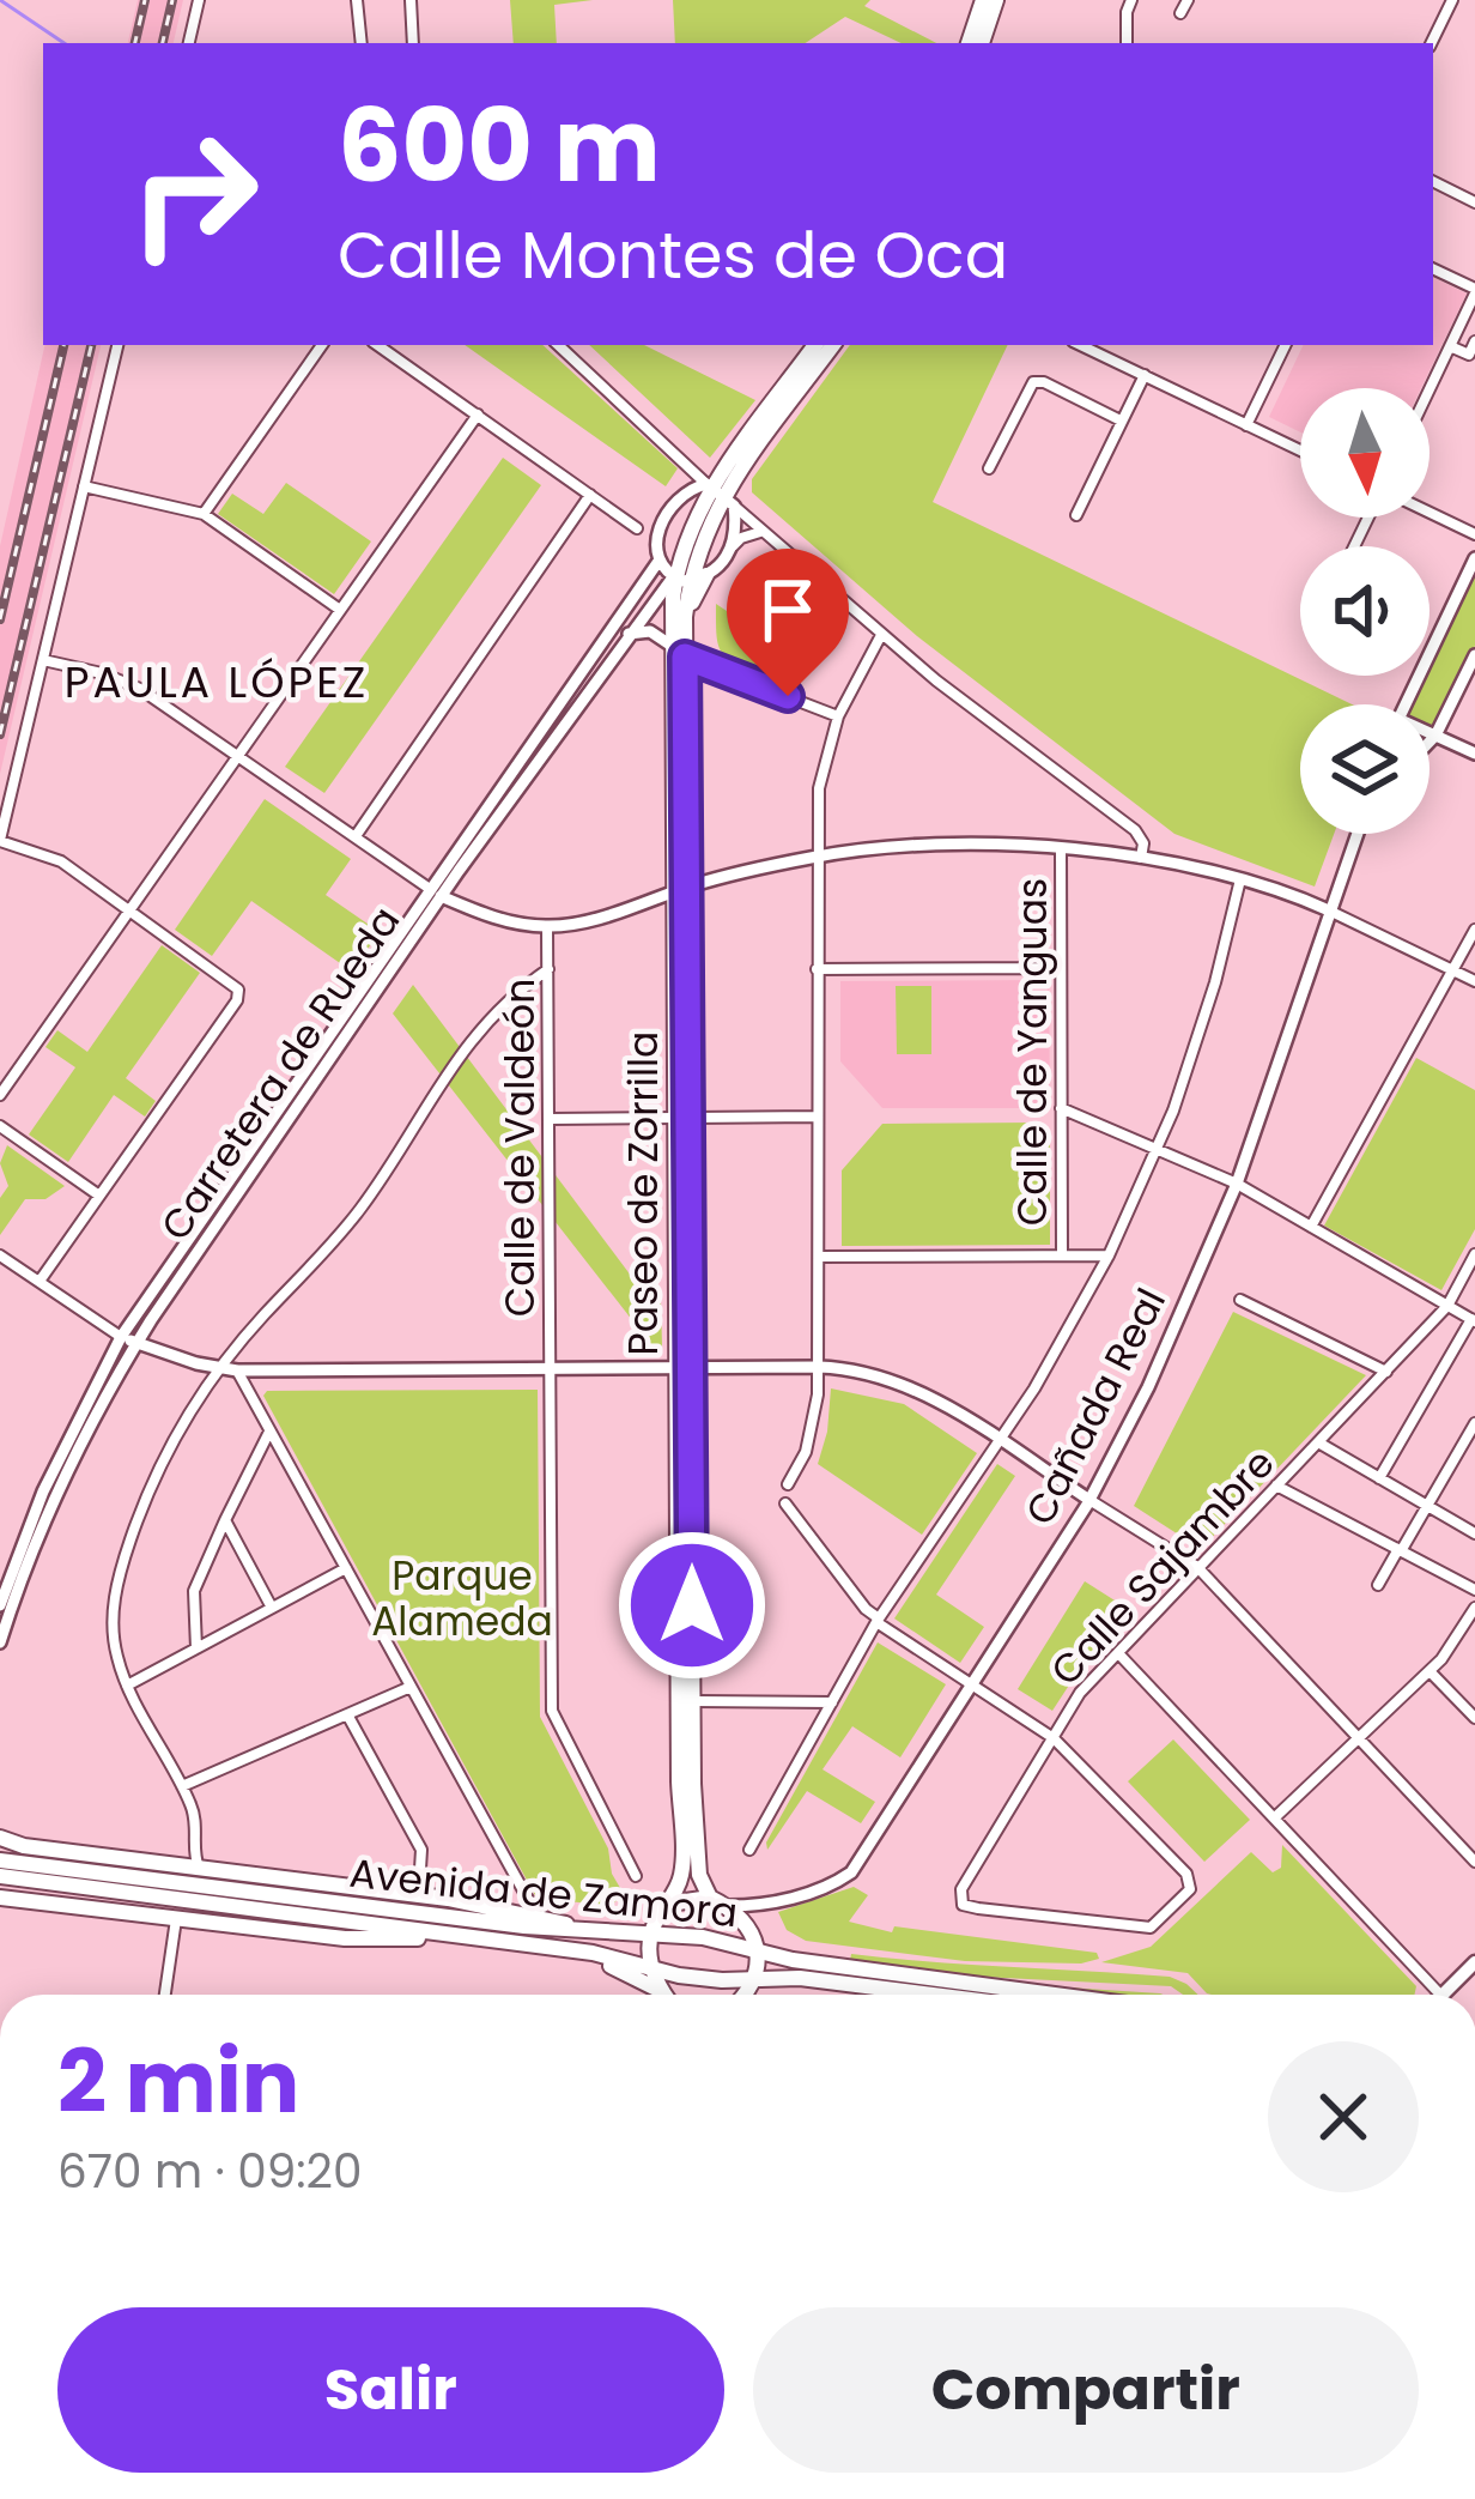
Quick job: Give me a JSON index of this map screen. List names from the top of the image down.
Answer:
{
  "streets": {
    "main road": ["Paseo de Zorrilla", "Avenida de Zamora"],
    "street": [
      "Calle de Yanguas",
      "Carretera de Rueda",
      "Calle de Valdeón",
      "Cañada Real",
      "Calle Sajambre"
    ]
  },
  "crossings": [
    ["Carretera de Rueda", "Paseo de Zorrilla"],
    ["Paseo de Zorrilla", "Avenida de Zamora"]
  ],
  "districts": ["PAULA LÓPEZ"],
  "parks": ["Parque Alameda"],
  "north": "bottom",
  "page": {
    "turn": ["600 m", "Calle Montes de Oca"],
    "heading": ["2 min", "670 m · 09:20"],
    "buttons": ["Salir", "Compartir"]
  }
}
